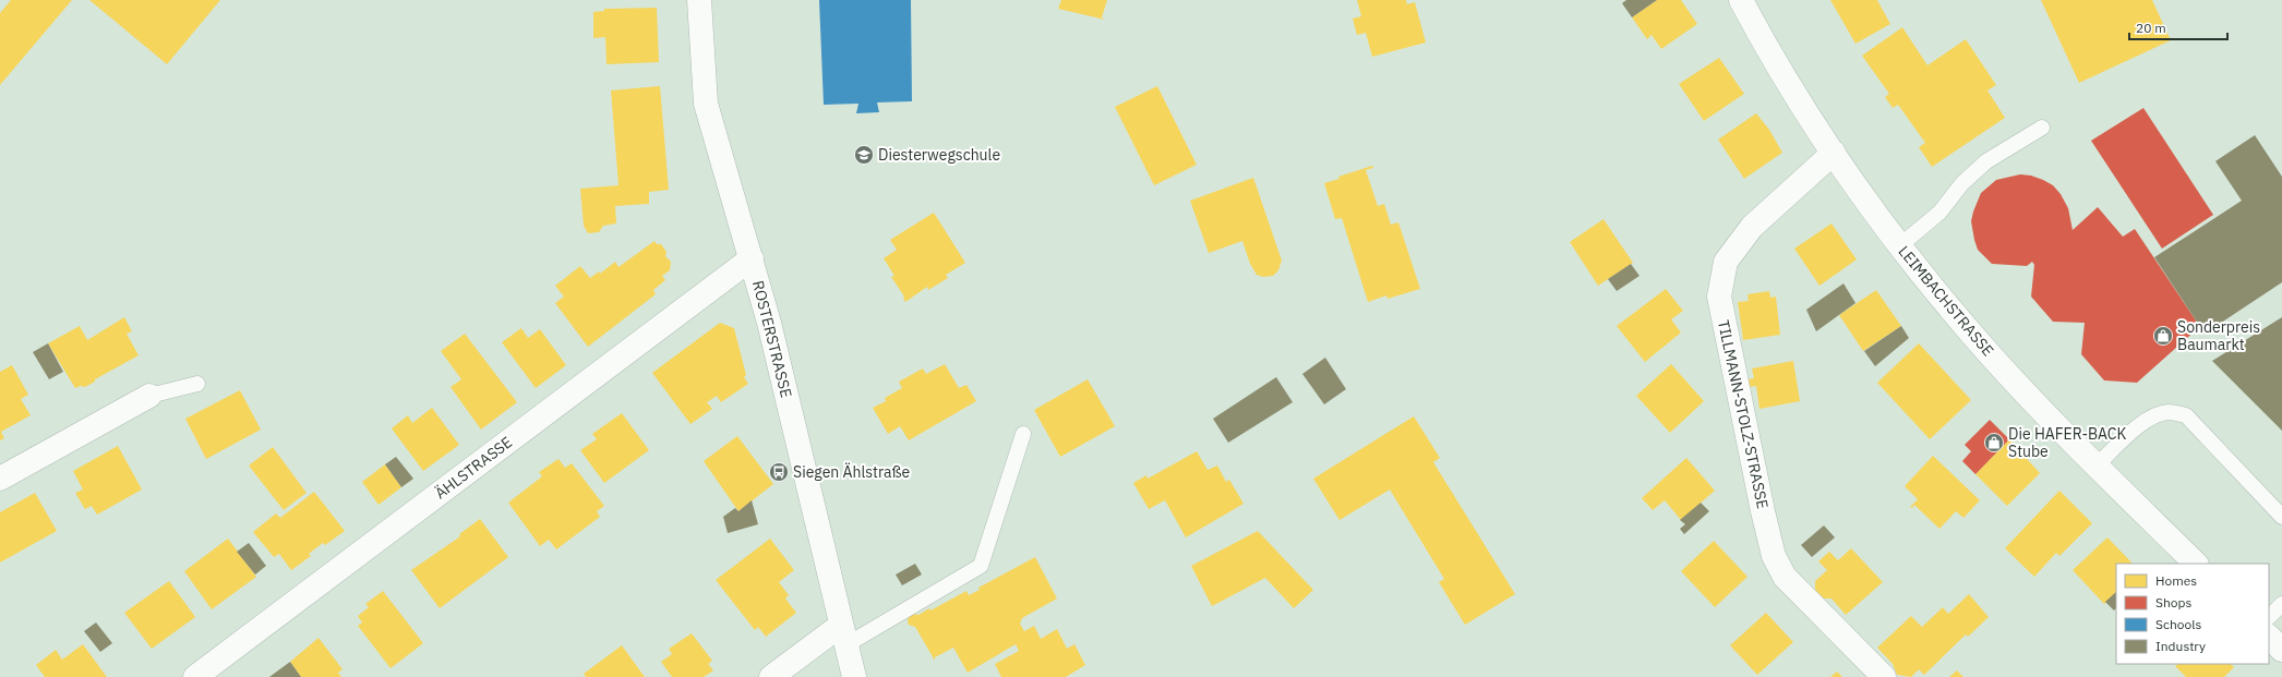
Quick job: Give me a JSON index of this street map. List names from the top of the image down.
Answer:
{
  "streets": {
    "street": [
      "LEIMBACHSTRASSE",
      "ROSTERSTRASSE",
      "TILLMANN-STOLZ-STRASSE",
      "ÄHLSTRASSE"
    ]
  },
  "crossings": [
    ["LEIMBACHSTRASSE", "TILLMANN-STOLZ-STRASSE"],
    ["ROSTERSTRASSE", "ÄHLSTRASSE"]
  ],
  "places": {
    "school or university": ["Diesterwegschule"],
    "shop": ["Sonderpreis Baumarkt", "Die HAFER-BACK Stube"],
    "bus stop": ["Siegen Ählstraße"]
  },
  "legend": [
    "Homes",
    "Shops",
    "Schools",
    "Industry"
  ],
  "scale_bar": "20 m"
}
